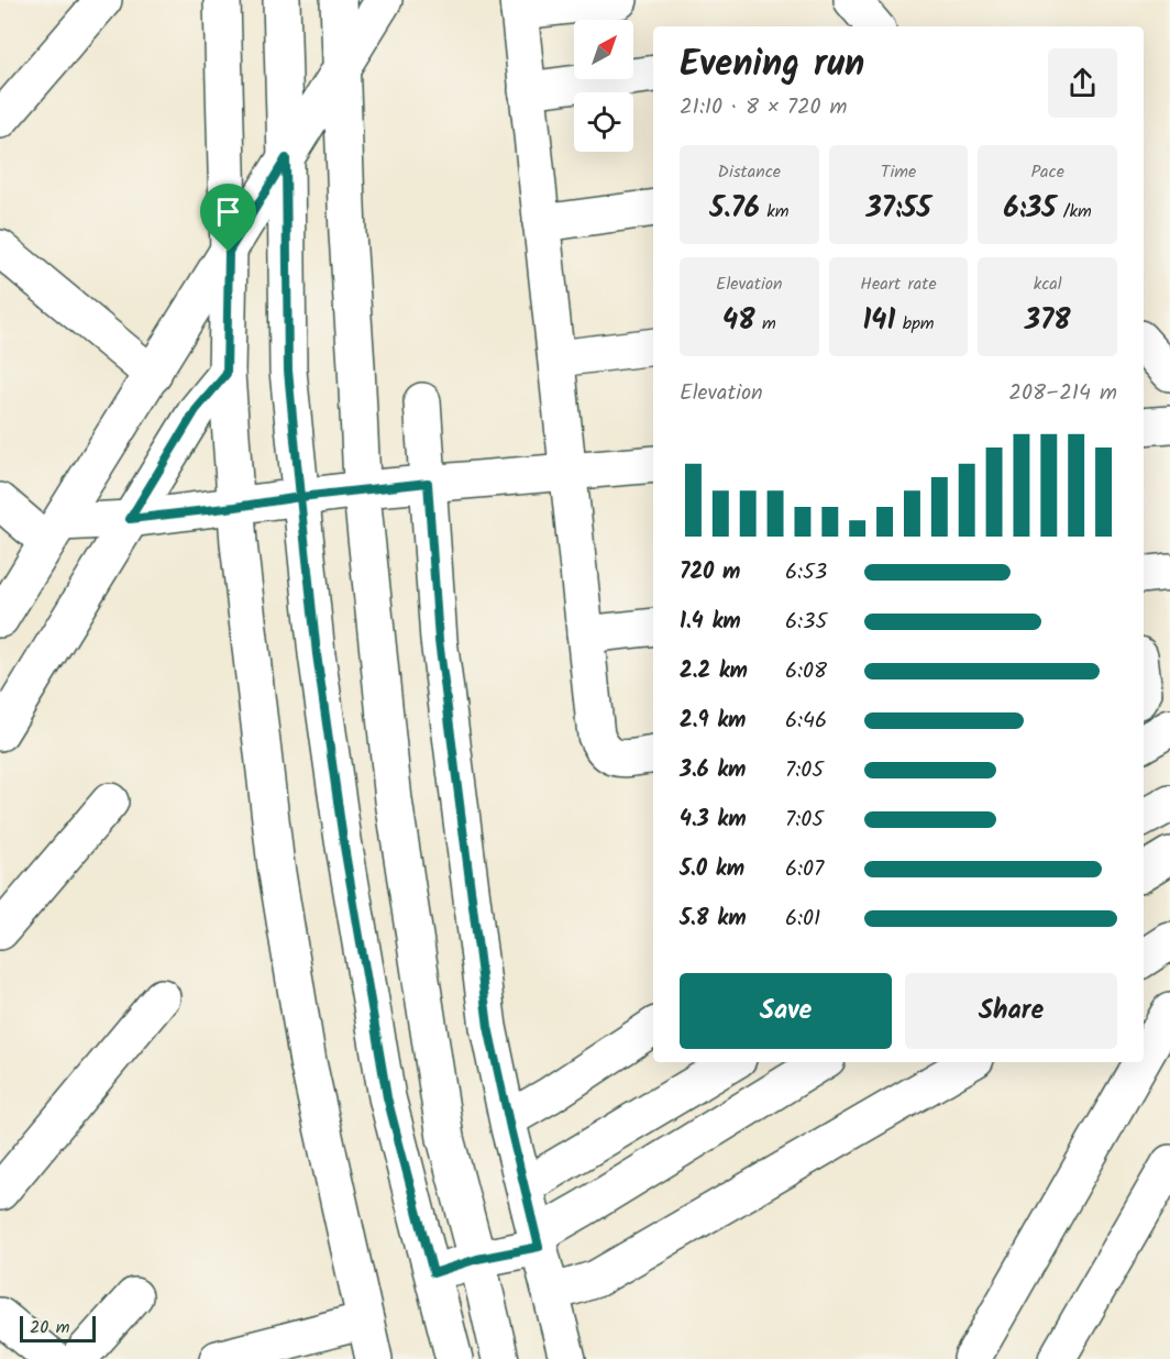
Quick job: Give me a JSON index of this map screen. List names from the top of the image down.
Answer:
{
  "scale_bar": "20 m",
  "north": "top right",
  "page": {
    "heading": ["Evening run", "21:10 · 8 × 720 m"],
    "stats": [
      ["Distance", "5.76 km"],
      ["Time", "37:55"],
      ["Pace", "6:35 /km"],
      ["Elevation", "48 m"],
      ["Heart rate", "141 bpm"],
      ["kcal", "378"]
    ],
    "chart": ["Elevation", "208–214 m"],
    "list": [
      {
        "name": "720 m",
        "note": "6:53"
      },
      {
        "name": "1.4 km",
        "note": "6:35"
      },
      {
        "name": "2.2 km",
        "note": "6:08"
      },
      {
        "name": "2.9 km",
        "note": "6:46"
      },
      {
        "name": "3.6 km",
        "note": "7:05"
      },
      {
        "name": "4.3 km",
        "note": "7:05"
      },
      {
        "name": "5.0 km",
        "note": "6:07"
      },
      {
        "name": "5.8 km",
        "note": "6:01"
      }
    ],
    "buttons": ["Save", "Share"],
    "scale": "20 m"
  }
}
